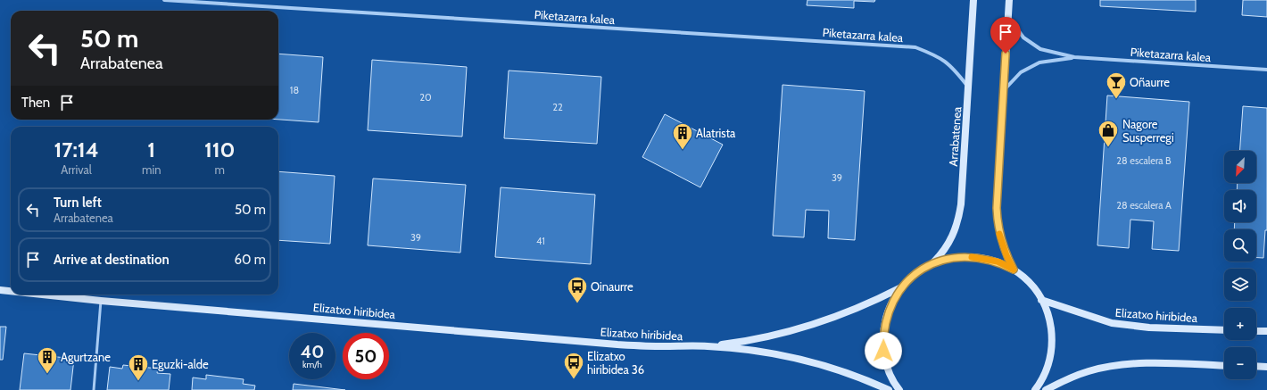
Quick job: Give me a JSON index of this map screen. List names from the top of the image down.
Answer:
{
  "streets": {
    "main road": ["Arrabatenea", "Elizatxo hiribidea"],
    "street": ["Piketazarra kalea"]
  },
  "crossings": [
    ["Piketazarra kalea", "Arrabatenea"]
  ],
  "places": {
    "bar": ["Oñaurre"],
    "shop": ["Nagore Susperregi"],
    "building": ["Alatrista", "Agurtzane", "Eguzki-alde"],
    "bus stop": ["Oinaurre", "Elizatxo hiribidea 36"]
  },
  "house_numbers": [
    "18",
    "20",
    "22",
    "28 escalera B",
    "39",
    "28 escalera A",
    "39",
    "41"
  ],
  "north": "bottom left",
  "page": {
    "turn": ["50 m", "Arrabatenea"],
    "then": "Then",
    "eta": [
      "17:14",
      "Arrival",
      "1",
      "min",
      "110",
      "m"
    ],
    "map_buttons": ["+", "−"],
    "list": [
      {
        "name": "Turn left",
        "note": "Arrabatenea",
        "value": "50 m"
      },
      {
        "name": "Arrive at destination",
        "value": "60 m"
      }
    ],
    "speed": "40 km/h",
    "limit": "50"
  }
}
